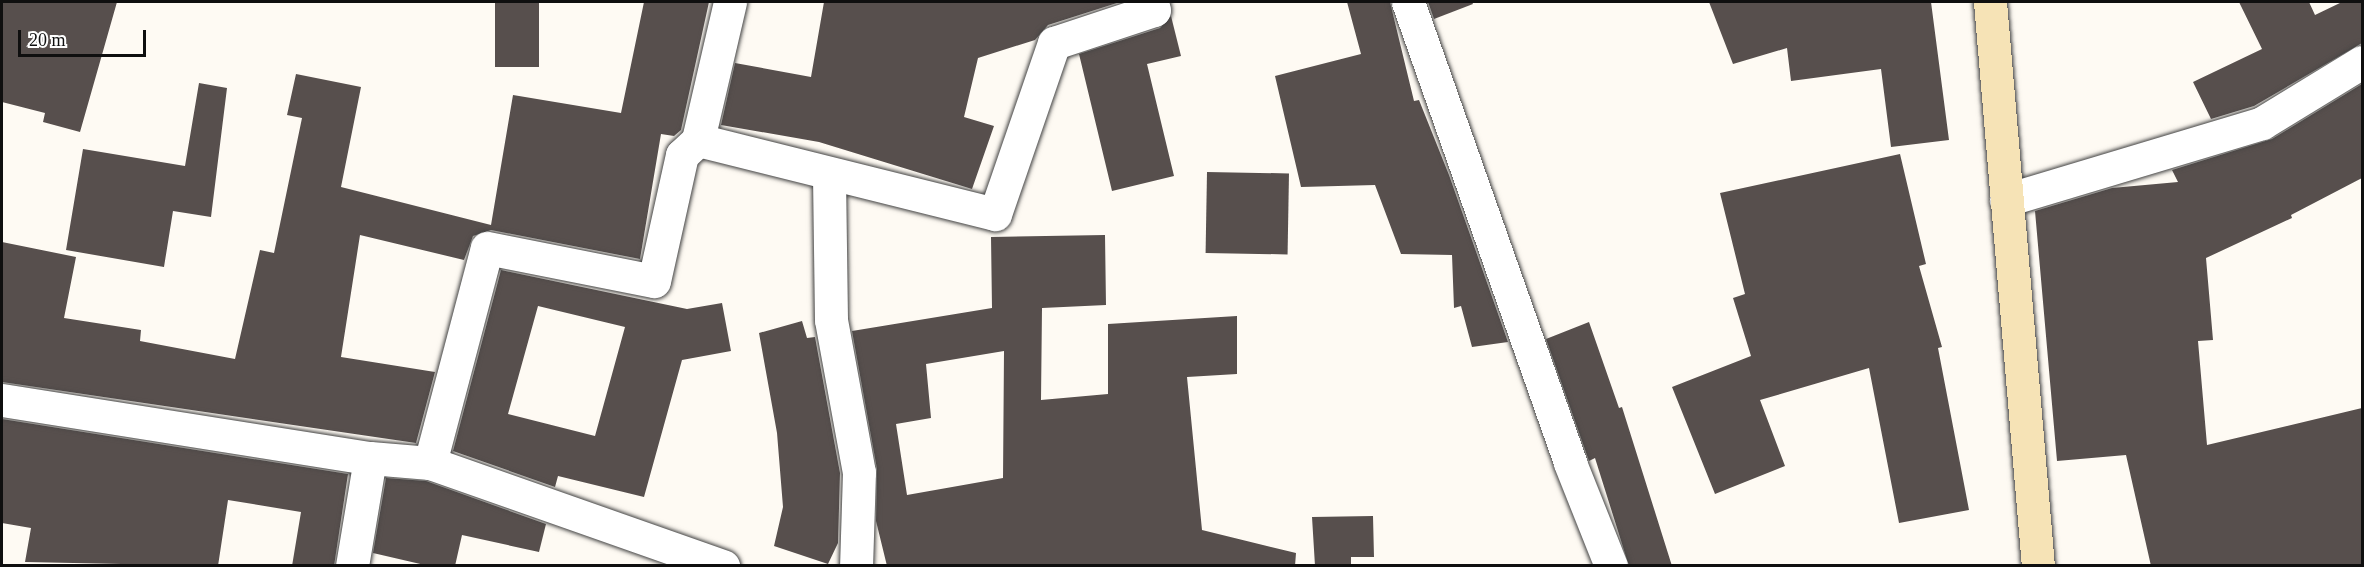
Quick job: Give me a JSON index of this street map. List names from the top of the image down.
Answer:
{
  "scale_bar": "20 m"
}
